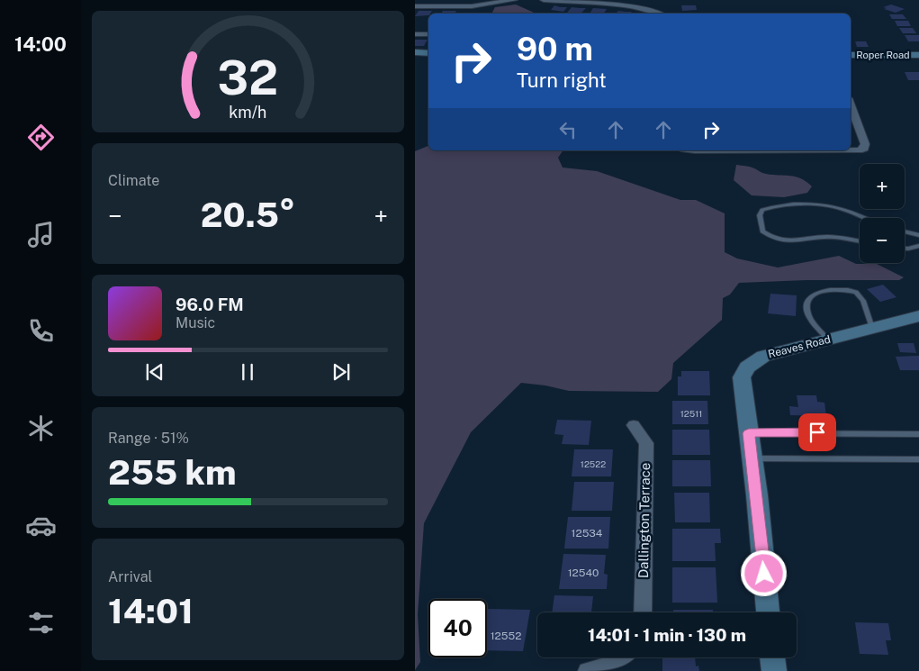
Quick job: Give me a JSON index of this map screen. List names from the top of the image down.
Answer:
{
  "streets": {
    "street": ["Roper Road", "Reaves Road", "Dallington Terrace"]
  },
  "house_numbers": [
    "12511",
    "12522",
    "12534",
    "12540",
    "12552"
  ],
  "page": {
    "tabs": "14:00",
    "turn": ["90 m", "Turn right"],
    "tile": [
      "Climate",
      ["Range · 51%", "255 km"],
      ["Arrival", "14:01"]
    ],
    "map_buttons": ["+", "−"],
    "heat": ["−", "20.5°", "+"],
    "song": ["96.0 FM", "Music"],
    "limit": "40",
    "trip": "14:01 · 1 min · 130 m",
    "gauge": ["32", "km/h"]
  }
}
